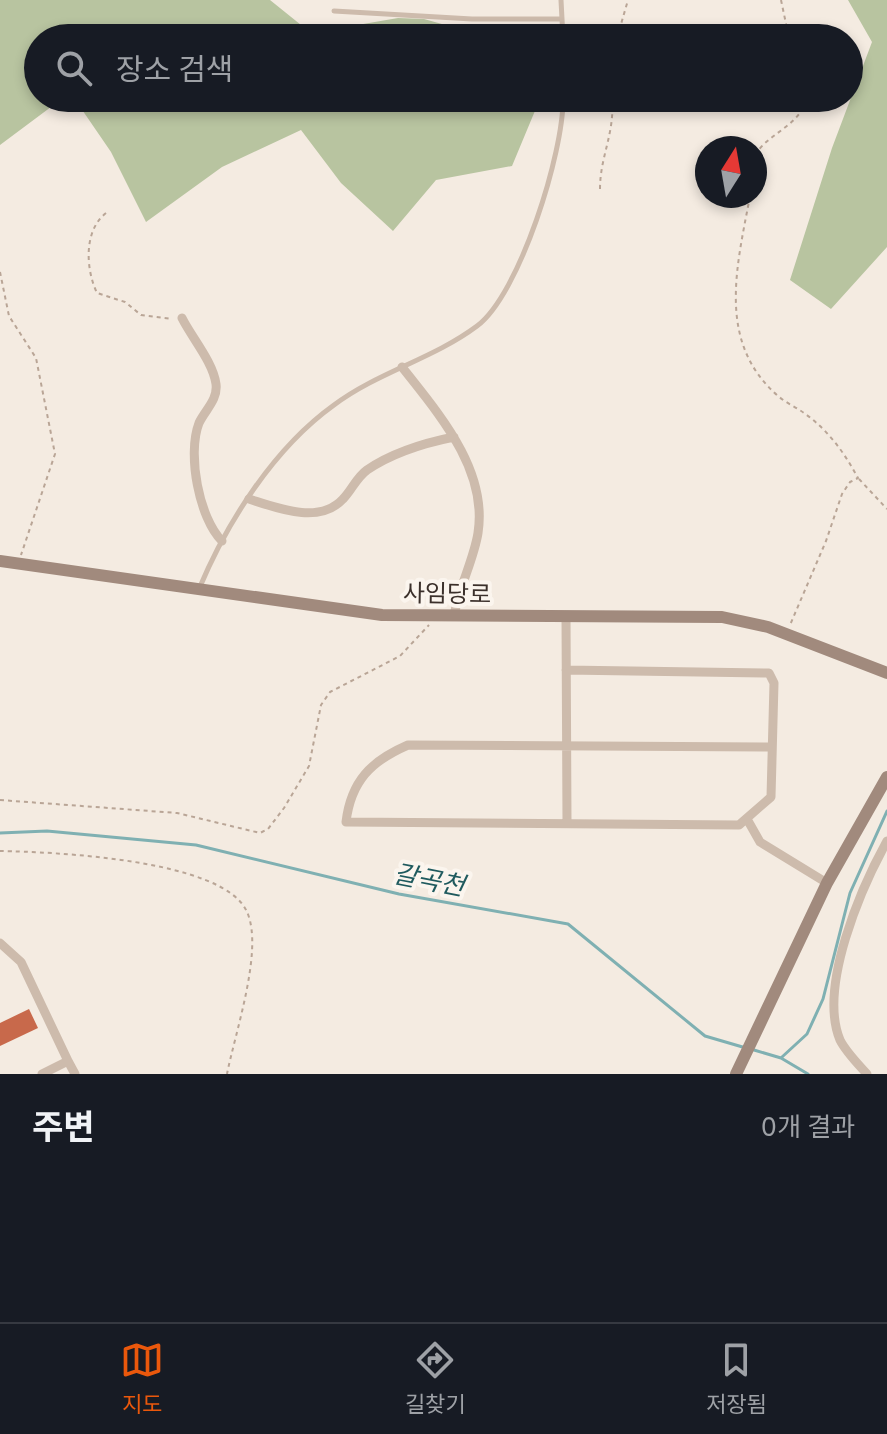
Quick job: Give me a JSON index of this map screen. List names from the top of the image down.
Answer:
{
  "streets": {
    "main road": ["사임당로"]
  },
  "water": ["갈곡천"],
  "north": "top",
  "page": {
    "search": "장소 검색",
    "heading": ["주변", "0개 결과"],
    "nav": ["지도", "길찾기", "저장됨"]
  }
}
